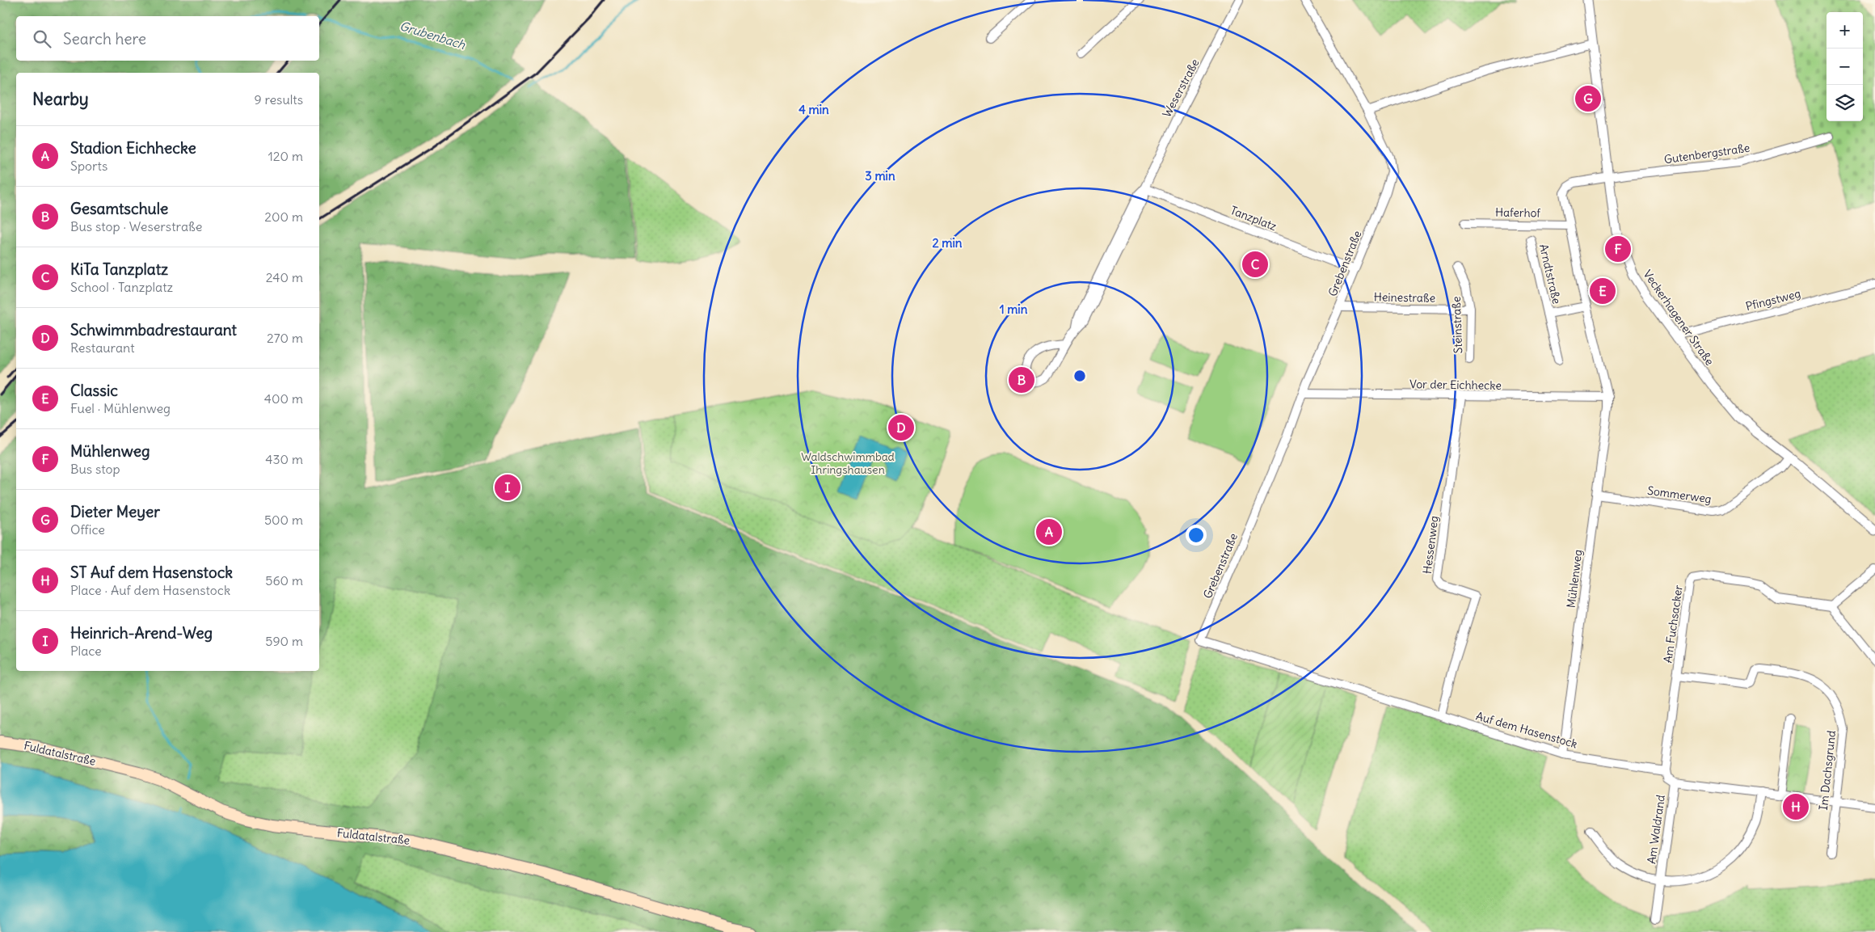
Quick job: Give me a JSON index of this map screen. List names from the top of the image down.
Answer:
{
  "streets": {
    "main road": ["Fuldatalstraße"],
    "street": [
      "Weserstraße",
      "Gutenbergstraße",
      "Haferhof",
      "Tanzplatz",
      "Grebenstraße",
      "Arndtstraße",
      "Heinestraße",
      "Pfingstweg",
      "Veckerhagener Straße",
      "Steinstraße",
      "Vor der Eichhecke",
      "Sommerweg",
      "Hessenweg",
      "Mühlenweg",
      "Am Fuchsacker",
      "Auf dem Hasenstock",
      "Im Dachsgrund",
      "Am Waldrand"
    ]
  },
  "crossings": [
    ["Weserstraße", "Tanzplatz"],
    ["Gutenbergstraße", "Veckerhagener Straße"],
    ["Gutenbergstraße", "Mühlenweg"],
    ["Haferhof", "Mühlenweg"],
    ["Tanzplatz", "Grebenstraße"],
    ["Grebenstraße", "Heinestraße"],
    ["Grebenstraße", "Vor der Eichhecke"],
    ["Grebenstraße", "Auf dem Hasenstock"],
    ["Arndtstraße", "Mühlenweg"],
    ["Heinestraße", "Steinstraße"],
    ["Pfingstweg", "Veckerhagener Straße"],
    ["Veckerhagener Straße", "Sommerweg"],
    ["Veckerhagener Straße", "Mühlenweg"],
    ["Vor der Eichhecke", "Hessenweg"],
    ["Vor der Eichhecke", "Mühlenweg"],
    ["Sommerweg", "Mühlenweg"],
    ["Hessenweg", "Auf dem Hasenstock"],
    ["Mühlenweg", "Auf dem Hasenstock"],
    ["Am Fuchsacker", "Auf dem Hasenstock"],
    ["Am Fuchsacker", "Im Dachsgrund"]
  ],
  "water": ["Grubenbach"],
  "parks": ["Waldschwimmbad Ihringshausen"],
  "page": {
    "map_buttons": ["+", "−"],
    "search": "Search here",
    "heading": ["Nearby", "9 results"],
    "pins": [
      "G",
      "F",
      "C",
      "E",
      "B",
      "D",
      "I",
      "A",
      "H"
    ],
    "list": [
      {
        "mark": "A",
        "name": "Stadion Eichhecke",
        "note": "Sports",
        "value": "120 m"
      },
      {
        "mark": "B",
        "name": "Gesamtschule",
        "note": "Bus stop · Weserstraße",
        "value": "200 m"
      },
      {
        "mark": "C",
        "name": "KiTa Tanzplatz",
        "note": "School · Tanzplatz",
        "value": "240 m"
      },
      {
        "mark": "D",
        "name": "Schwimmbadrestaurant",
        "note": "Restaurant",
        "value": "270 m"
      },
      {
        "mark": "E",
        "name": "Classic",
        "note": "Fuel · Mühlenweg",
        "value": "400 m"
      },
      {
        "mark": "F",
        "name": "Mühlenweg",
        "note": "Bus stop",
        "value": "430 m"
      },
      {
        "mark": "G",
        "name": "Dieter Meyer",
        "note": "Office",
        "value": "500 m"
      },
      {
        "mark": "H",
        "name": "ST Auf dem Hasenstock",
        "note": "Place · Auf dem Hasenstock",
        "value": "560 m"
      },
      {
        "mark": "I",
        "name": "Heinrich-Arend-Weg",
        "note": "Place",
        "value": "590 m"
      }
    ]
  },
  "rings": [
    "4 min",
    "3 min",
    "2 min",
    "1 min"
  ]
}
